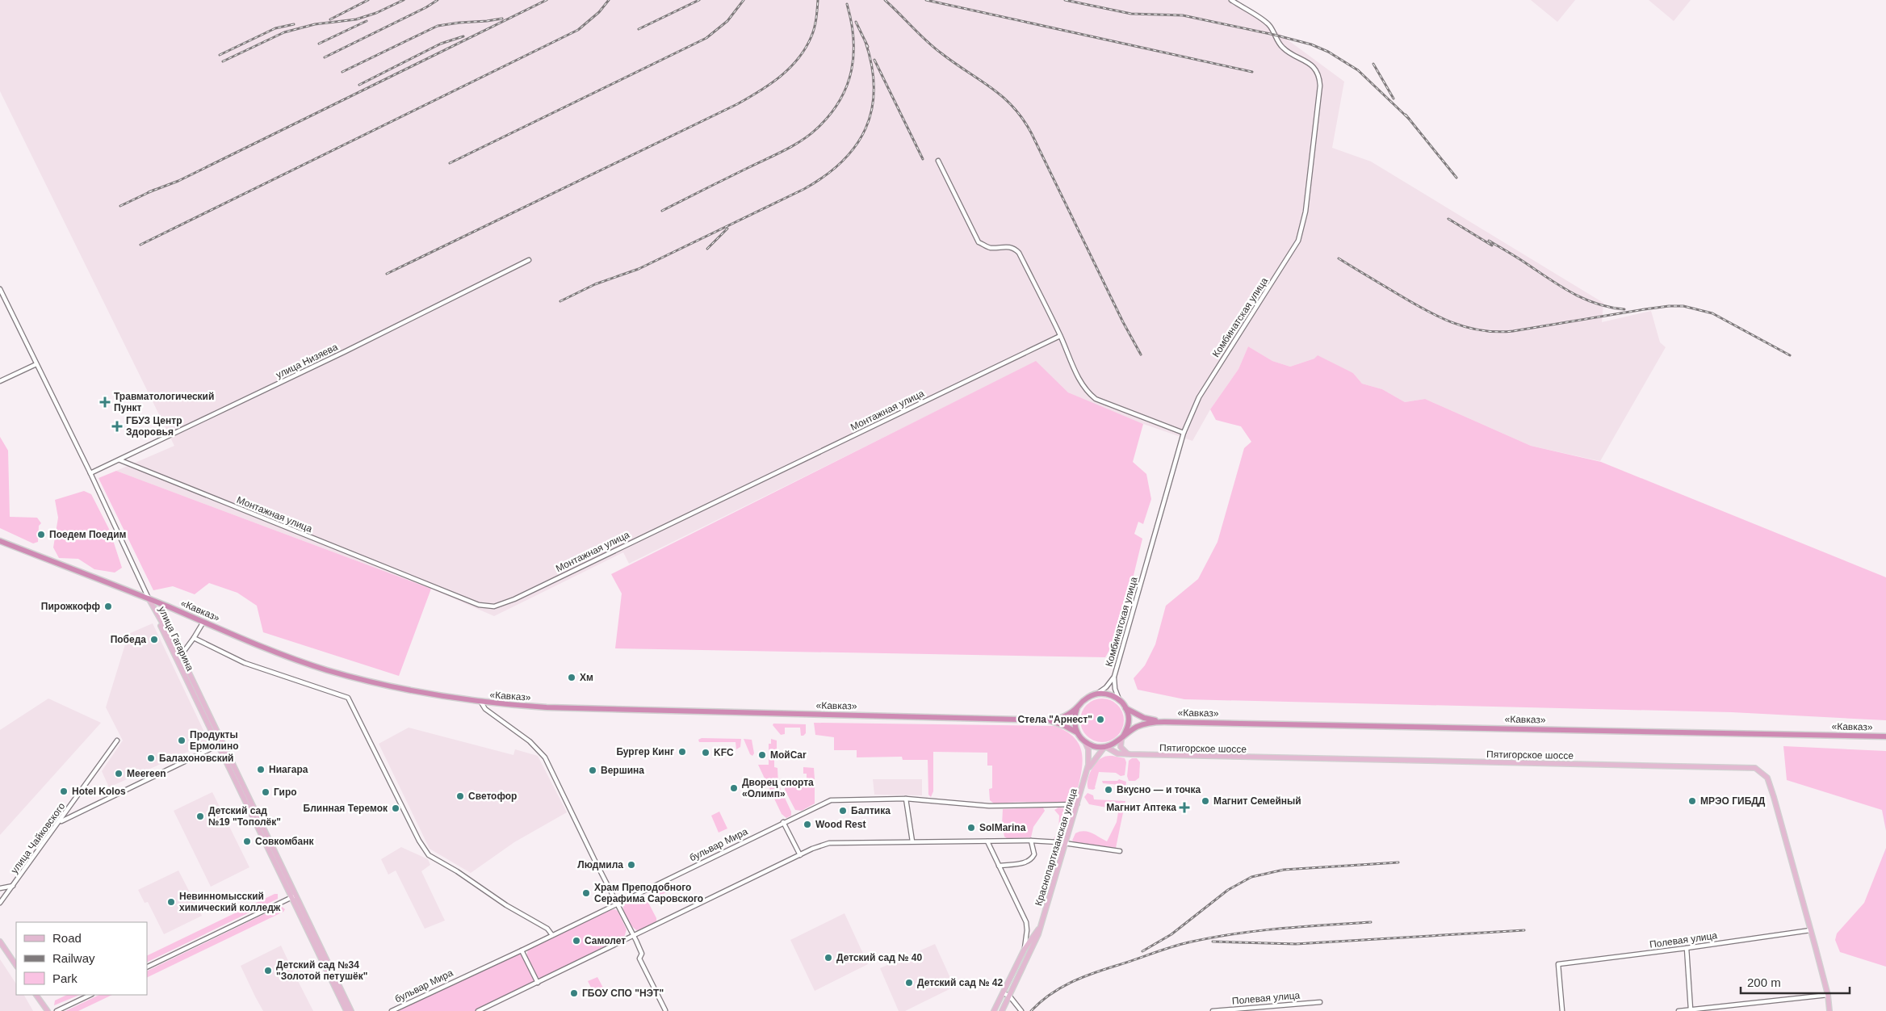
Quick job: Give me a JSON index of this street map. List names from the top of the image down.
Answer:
{
  "streets": {
    "highway": ["«Кавказ»"],
    "main road": ["улица Гагарина", "Пятигорское шоссе", "Краснопартизанская улица"],
    "street": [
      "Комбинатская улица",
      "улица Низяева",
      "Монтажная улица",
      "улица Чайковского",
      "бульвар Мира",
      "Полевая улица"
    ]
  },
  "crossings": [
    ["Комбинатская улица", "«Кавказ»"],
    ["Комбинатская улица", "Пятигорское шоссе"],
    ["Комбинатская улица", "Краснопартизанская улица"],
    ["улица Низяева", "Монтажная улица"],
    ["«Кавказ»", "улица Гагарина"],
    ["«Кавказ»", "Пятигорское шоссе"],
    ["«Кавказ»", "Краснопартизанская улица"],
    ["Пятигорское шоссе", "Краснопартизанская улица"],
    ["Пятигорское шоссе", "Полевая улица"],
    ["бульвар Мира", "Краснопартизанская улица"]
  ],
  "places": {
    "health": ["Травматологический Пункт", "ГБУЗ Центр Здоровья", "Магнит Аптека"],
    "other": [
      "Поедем Поедим",
      "Пирожкофф",
      "Победа",
      "Хм",
      "Стела \"Арнест\"",
      "Продукты Ермолино",
      "Бургер Кинг",
      "KFC",
      "МойCar",
      "Балахоновский",
      "Ниагара",
      "Вершина",
      "Meereen",
      "Дворец спорта «Олимп»",
      "Вкусно — и точка",
      "Hotel Kolos",
      "Гиро",
      "Светофор",
      "Магнит Семейный",
      "МРЭО ГИБДД",
      "Блинная Теремок",
      "Балтика",
      "Детский сад №19 \"Тополёк\"",
      "Wood Rest",
      "SolMarina",
      "Совкомбанк",
      "Людмила",
      "Храм Преподобного Серафима Саровского",
      "Невинномысский химический колледж",
      "Самолет",
      "Детский сад № 40",
      "Детский сад №34 \"Золотой петушёк\"",
      "Детский сад № 42",
      "ГБОУ СПО \"НЭТ\""
    ]
  },
  "legend": ["Road", "Railway", "Park"],
  "scale_bar": "200 m"
}
